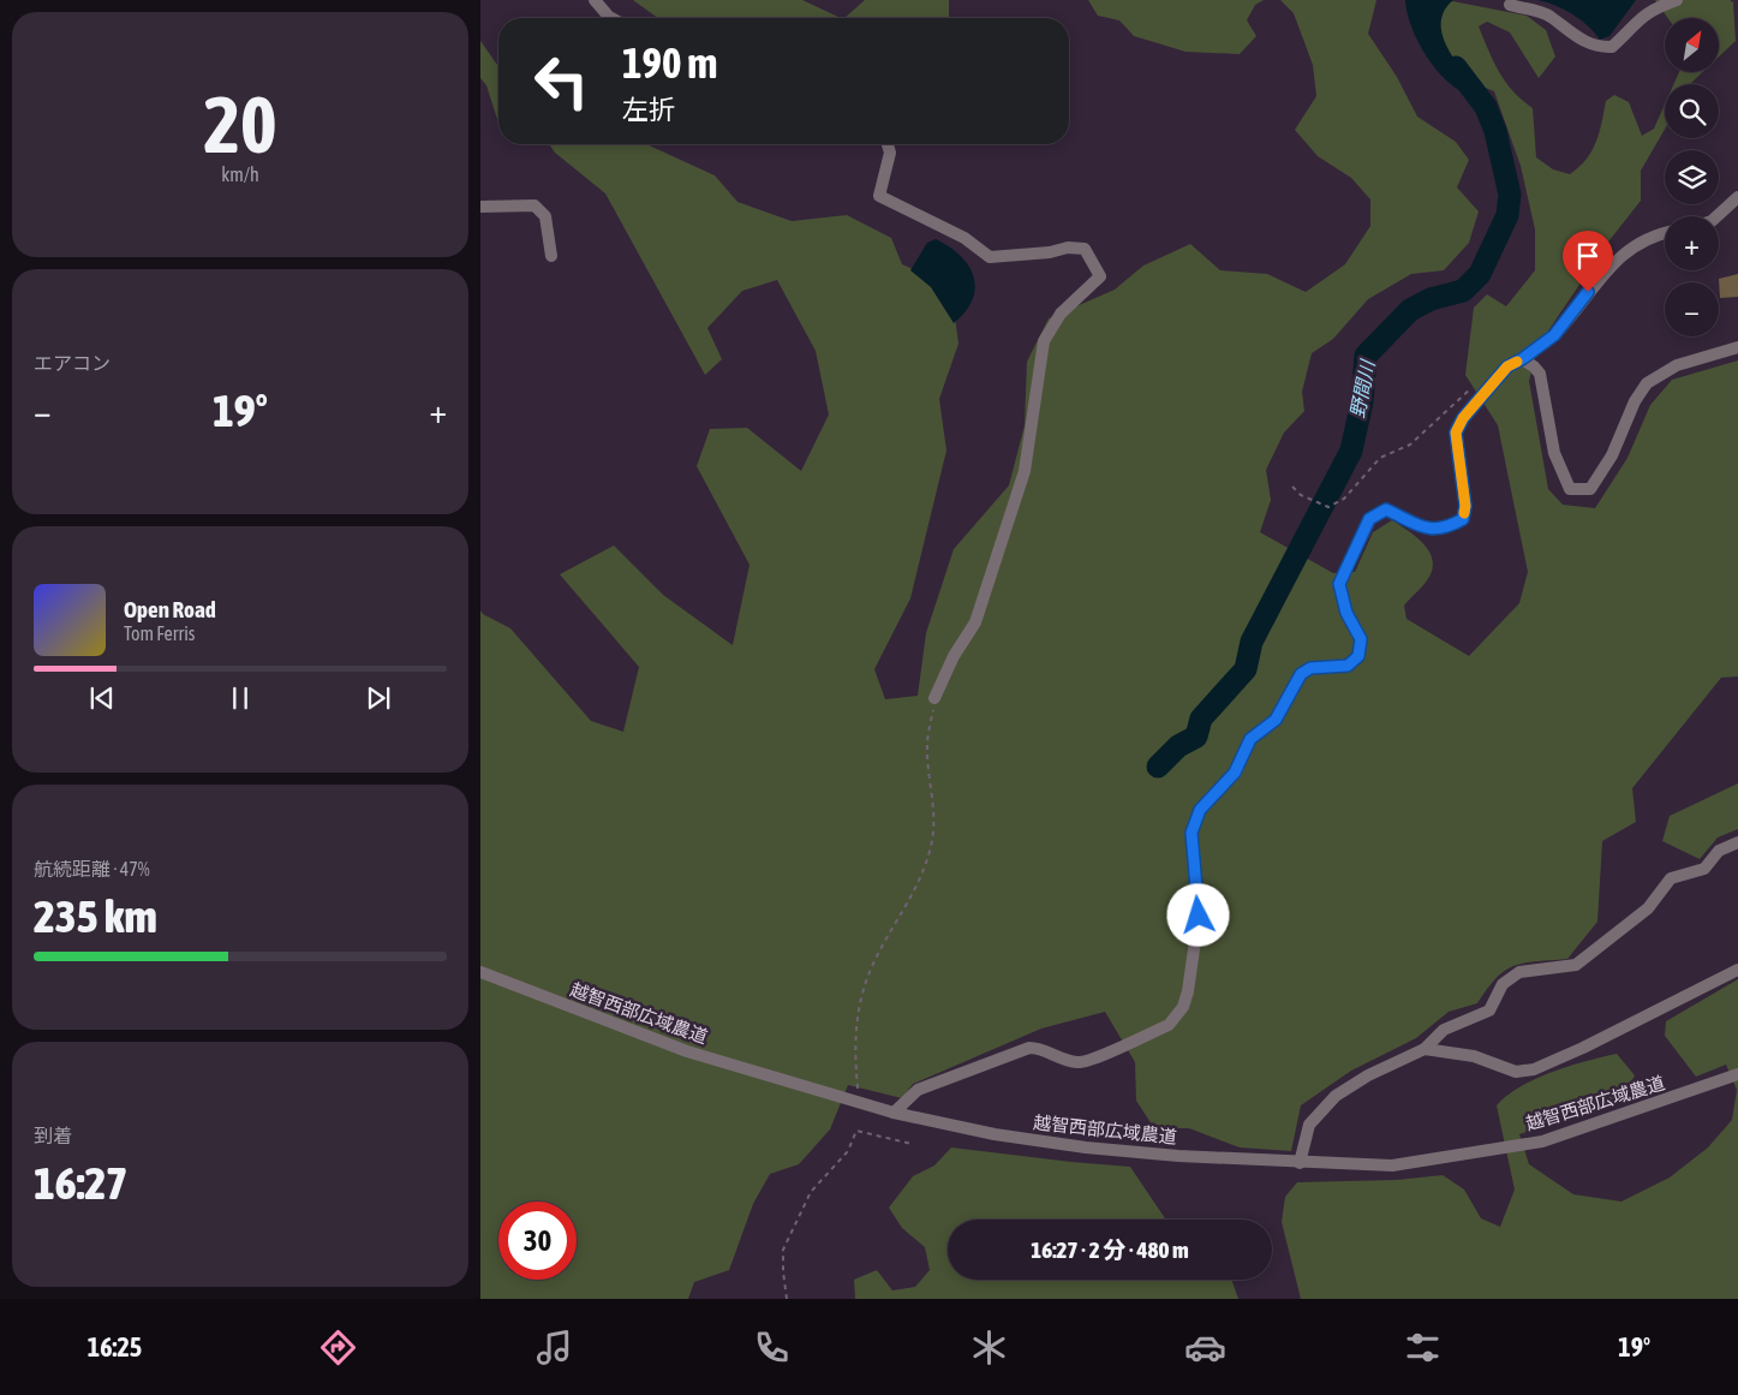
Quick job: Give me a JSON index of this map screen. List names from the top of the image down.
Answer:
{
  "streets": {
    "street": ["越智西部広域農道"]
  },
  "water": ["野間川"],
  "north": "top right",
  "page": {
    "tile": [
      ["20", "km/h"],
      "エアコン",
      ["航続距離 · 47%", "235 km"],
      ["到着", "16:27"]
    ],
    "map_buttons": ["+", "−"],
    "turn": ["190 m", "左折"],
    "heat": ["−", "19°", "+"],
    "song": ["Open Road", "Tom Ferris"],
    "limit": "30",
    "trip": "16:27 · 2 分 · 480 m",
    "tabs": ["16:25", "19°"]
  }
}
